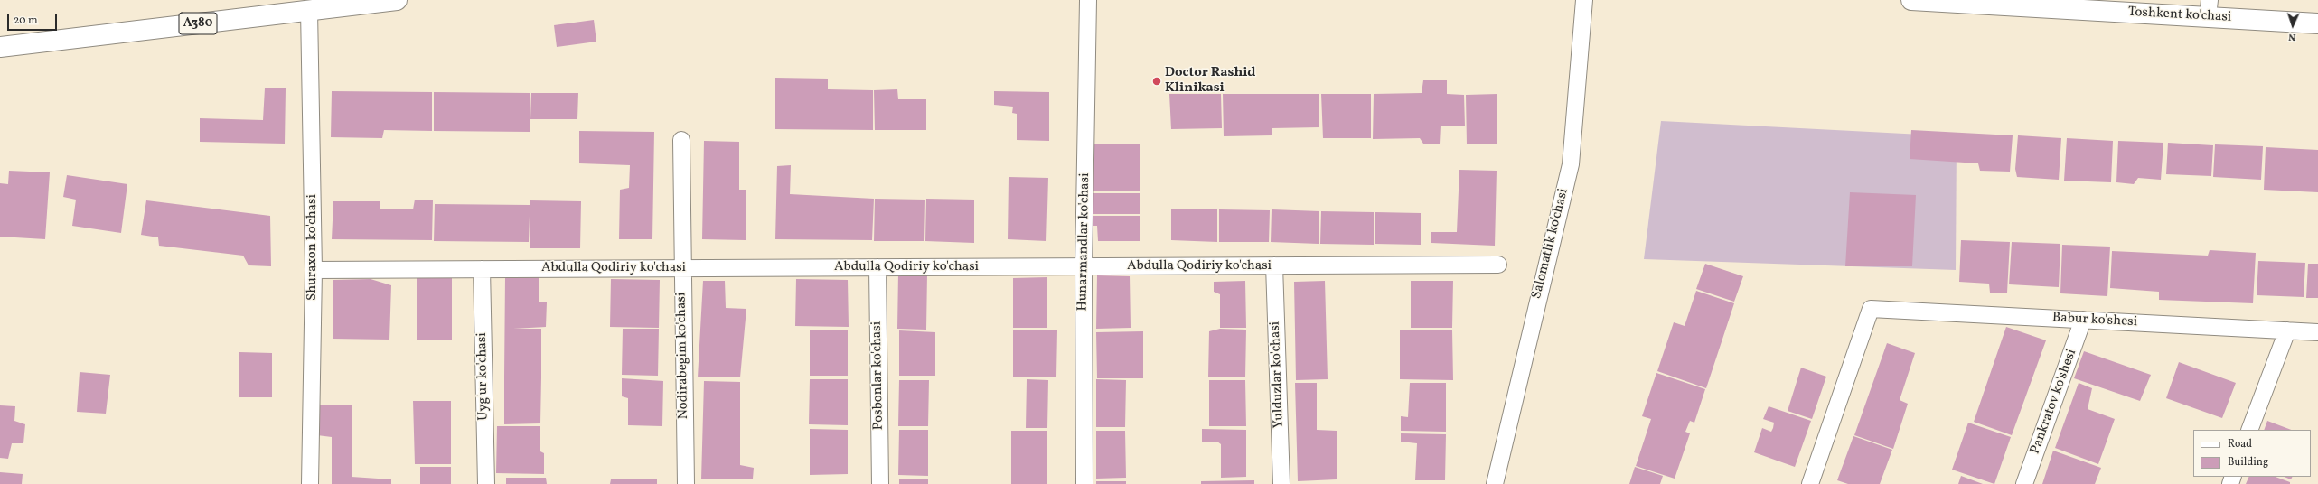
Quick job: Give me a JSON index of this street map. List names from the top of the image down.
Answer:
{
  "streets": {
    "highway": ["Toshkent ko'chasi", "A380"],
    "street": [
      "Hunarmandlar ko'chasi",
      "Salomatlik ko'chasi",
      "Shuraxon ko'chasi",
      "Abdulla Qodiriy ko'chasi",
      "Babur ko'shesi",
      "Nodirabegim ko'chasi",
      "Yulduzlar ko'chasi",
      "Posbonlar ko'chasi",
      "Uyg'ur ko'chasi",
      "Pankratov ko'shesi"
    ]
  },
  "crossings": [
    ["A380", "Shuraxon ko'chasi"],
    ["Hunarmandlar ko'chasi", "Abdulla Qodiriy ko'chasi"],
    ["Shuraxon ko'chasi", "Abdulla Qodiriy ko'chasi"],
    ["Abdulla Qodiriy ko'chasi", "Nodirabegim ko'chasi"],
    ["Abdulla Qodiriy ko'chasi", "Yulduzlar ko'chasi"],
    ["Abdulla Qodiriy ko'chasi", "Posbonlar ko'chasi"],
    ["Abdulla Qodiriy ko'chasi", "Uyg'ur ko'chasi"],
    ["Babur ko'shesi", "Pankratov ko'shesi"]
  ],
  "places": ["Doctor Rashid Klinikasi"],
  "legend": ["Road", "Building"],
  "scale_bar": "20 m",
  "north": "bottom"
}
